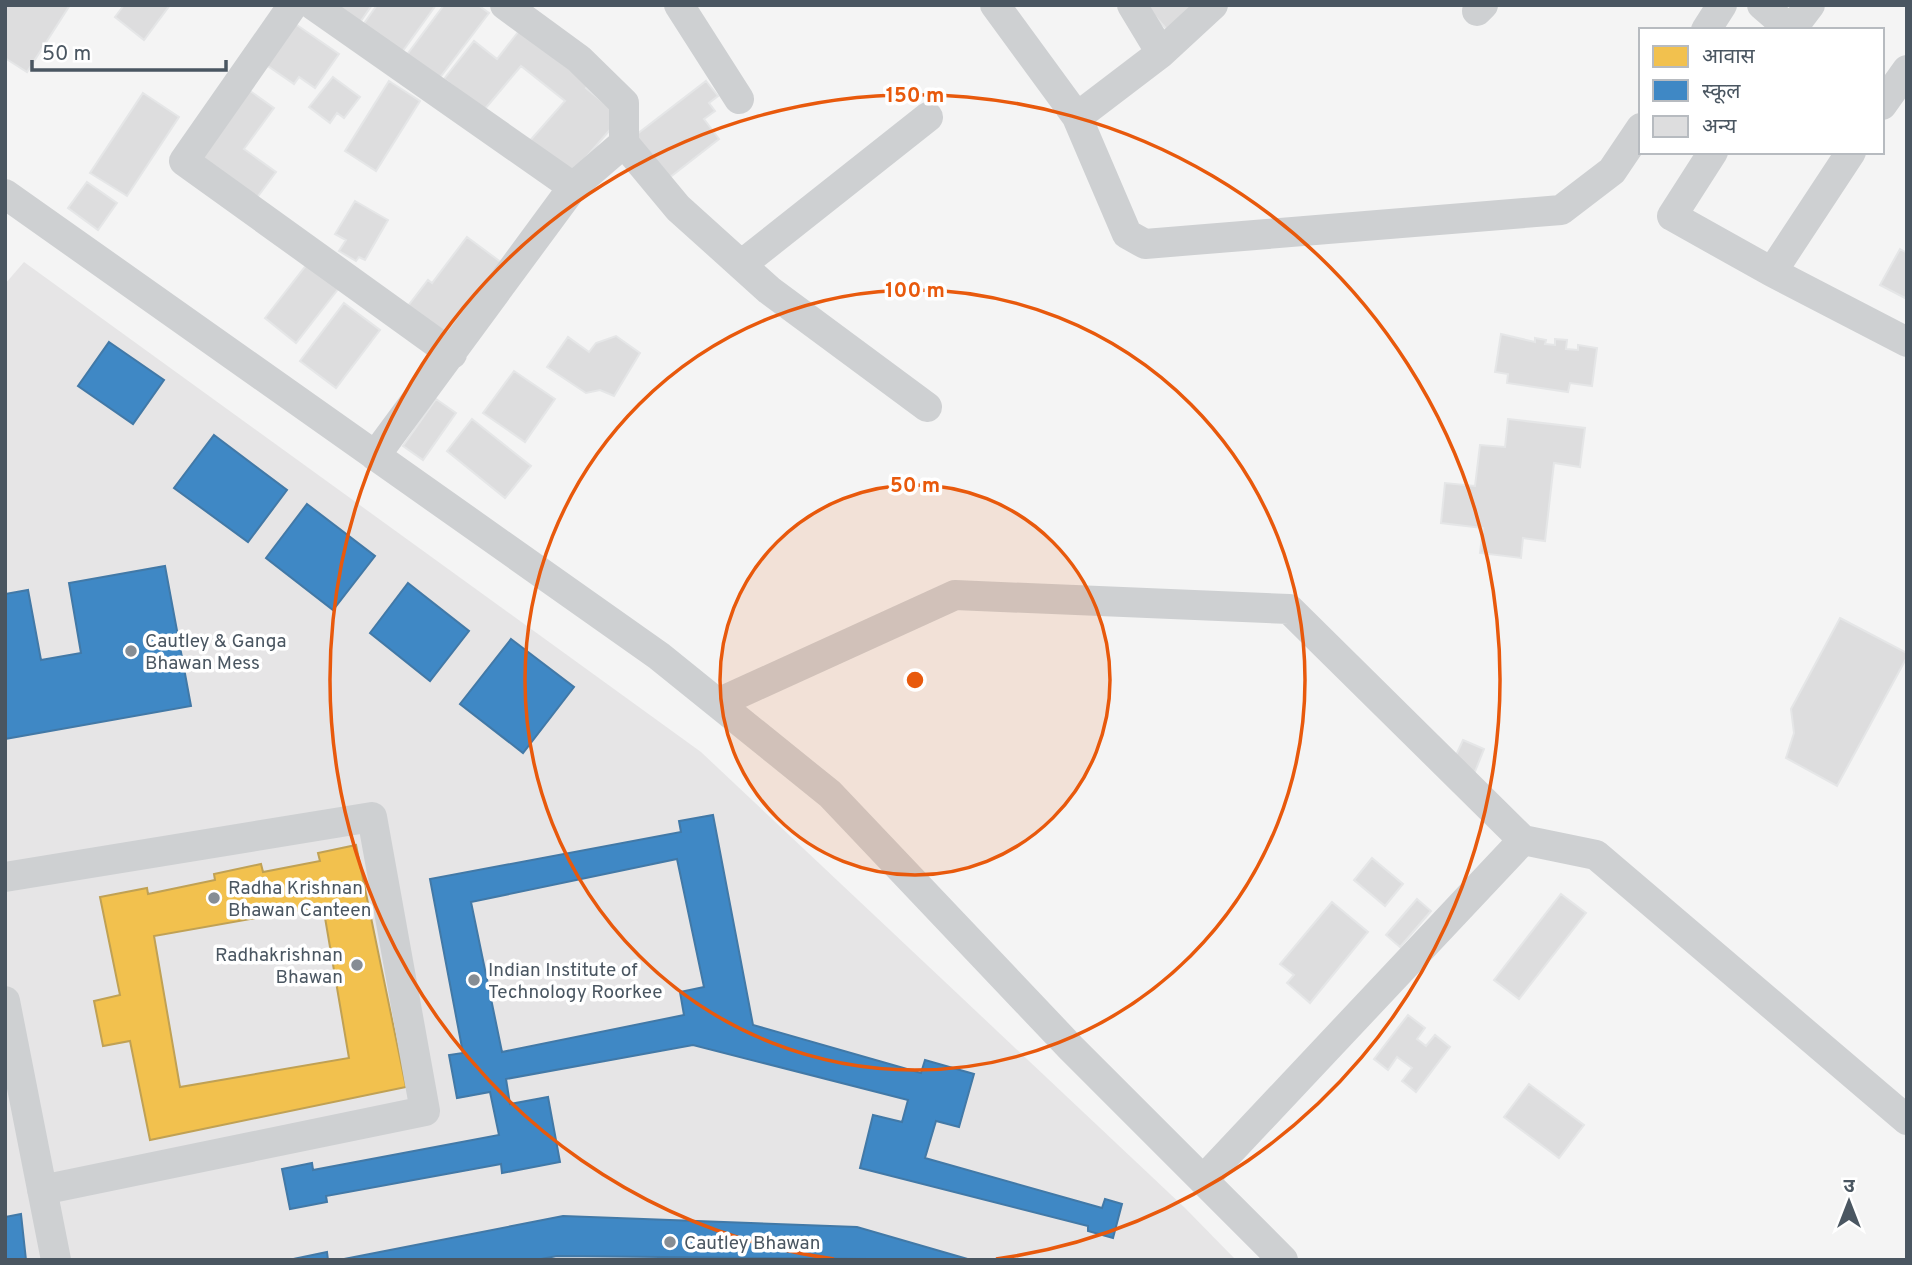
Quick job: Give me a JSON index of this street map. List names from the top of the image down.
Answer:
{
  "places": [
    "Cautley & Ganga Bhawan Mess",
    "Radha Krishnan Bhawan Canteen",
    "Radhakrishnan Bhawan",
    "Indian Institute of Technology Roorkee",
    "Cautley Bhawan"
  ],
  "legend": ["आवास", "स्कूल", "अन्य"],
  "scale_bar": "50 m",
  "north": "top",
  "rings": ["150 m", "100 m", "50 m"]
}
